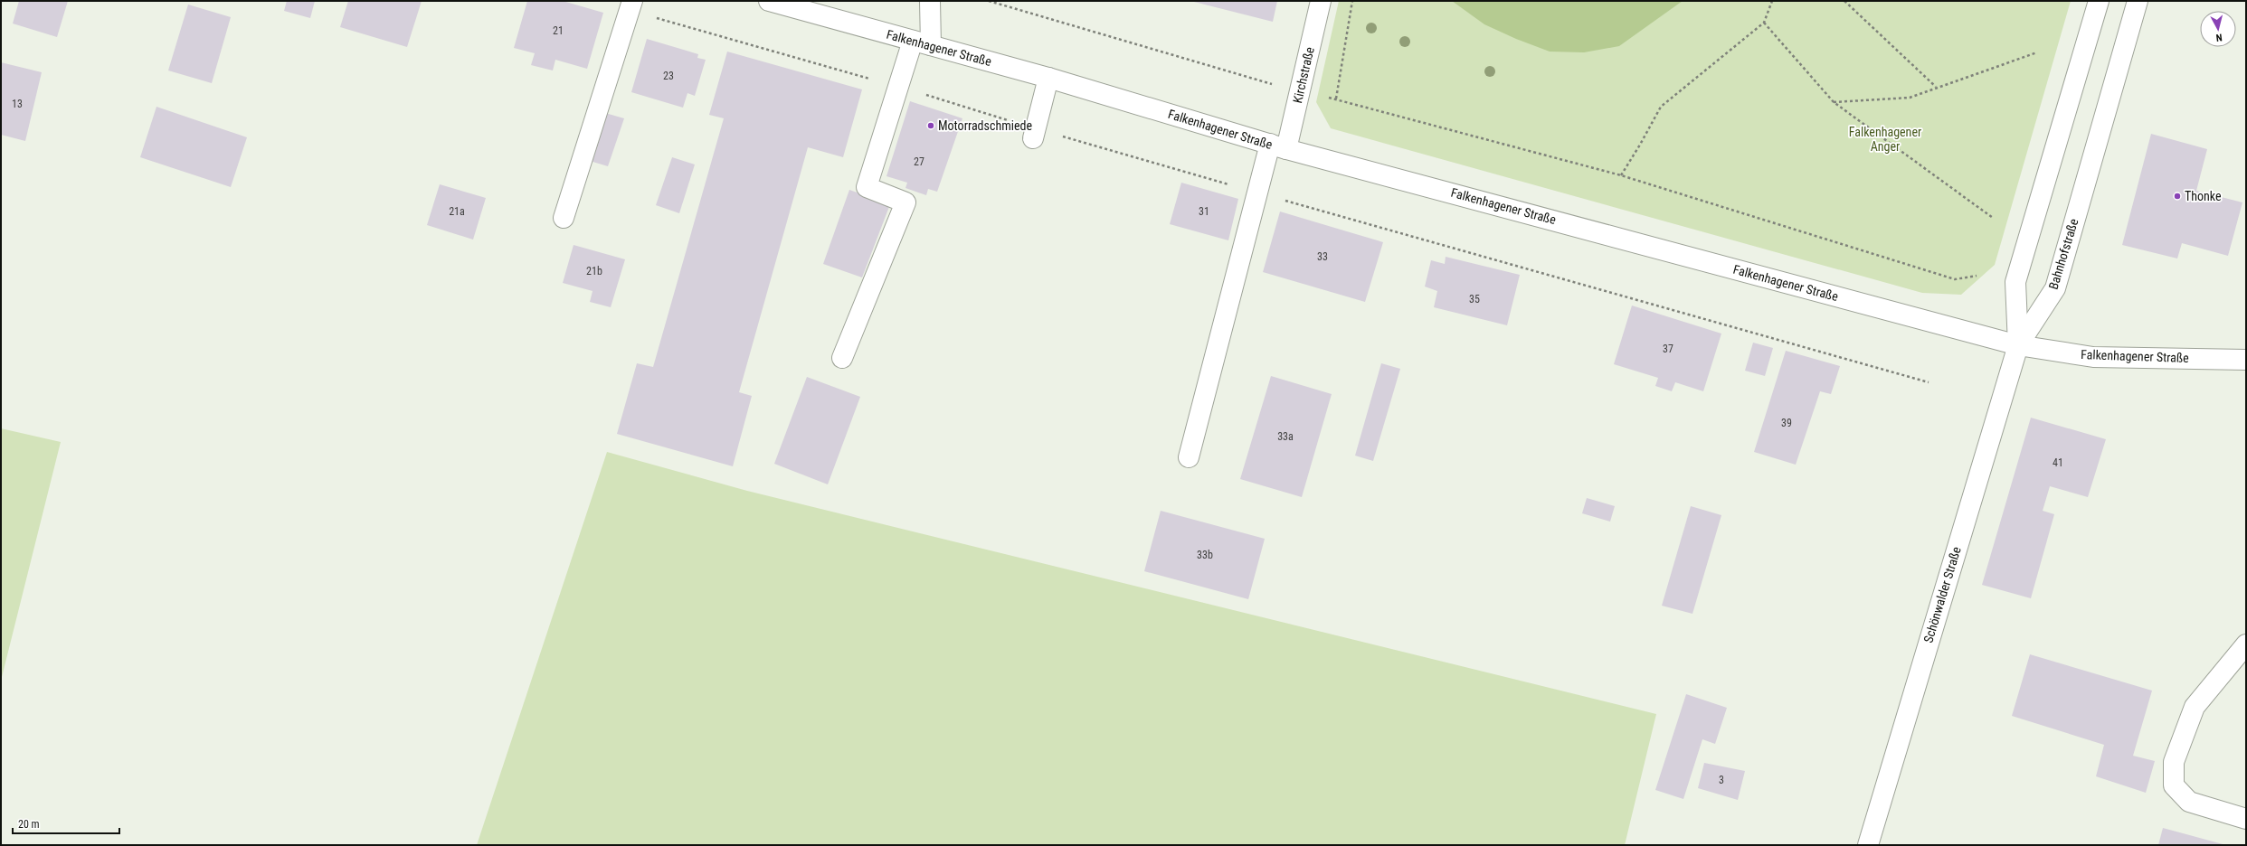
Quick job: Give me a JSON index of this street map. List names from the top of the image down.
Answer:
{
  "streets": {
    "main road": [
      "Falkenhagener Straße",
      "Kirchstraße",
      "Bahnhofstraße",
      "Schönwalder Straße"
    ]
  },
  "crossings": [
    ["Falkenhagener Straße", "Kirchstraße"],
    ["Falkenhagener Straße", "Bahnhofstraße"],
    ["Falkenhagener Straße", "Schönwalder Straße"],
    ["Bahnhofstraße", "Schönwalder Straße"]
  ],
  "parks": ["Falkenhagener Anger"],
  "places": ["Motorradschmiede", "Thonke"],
  "house_numbers": [
    "21",
    "23",
    "13",
    "27",
    "21a",
    "31",
    "33",
    "21b",
    "35",
    "37",
    "39",
    "33a",
    "41",
    "33b",
    "3"
  ],
  "scale_bar": "20 m",
  "north": "bottom"
}
